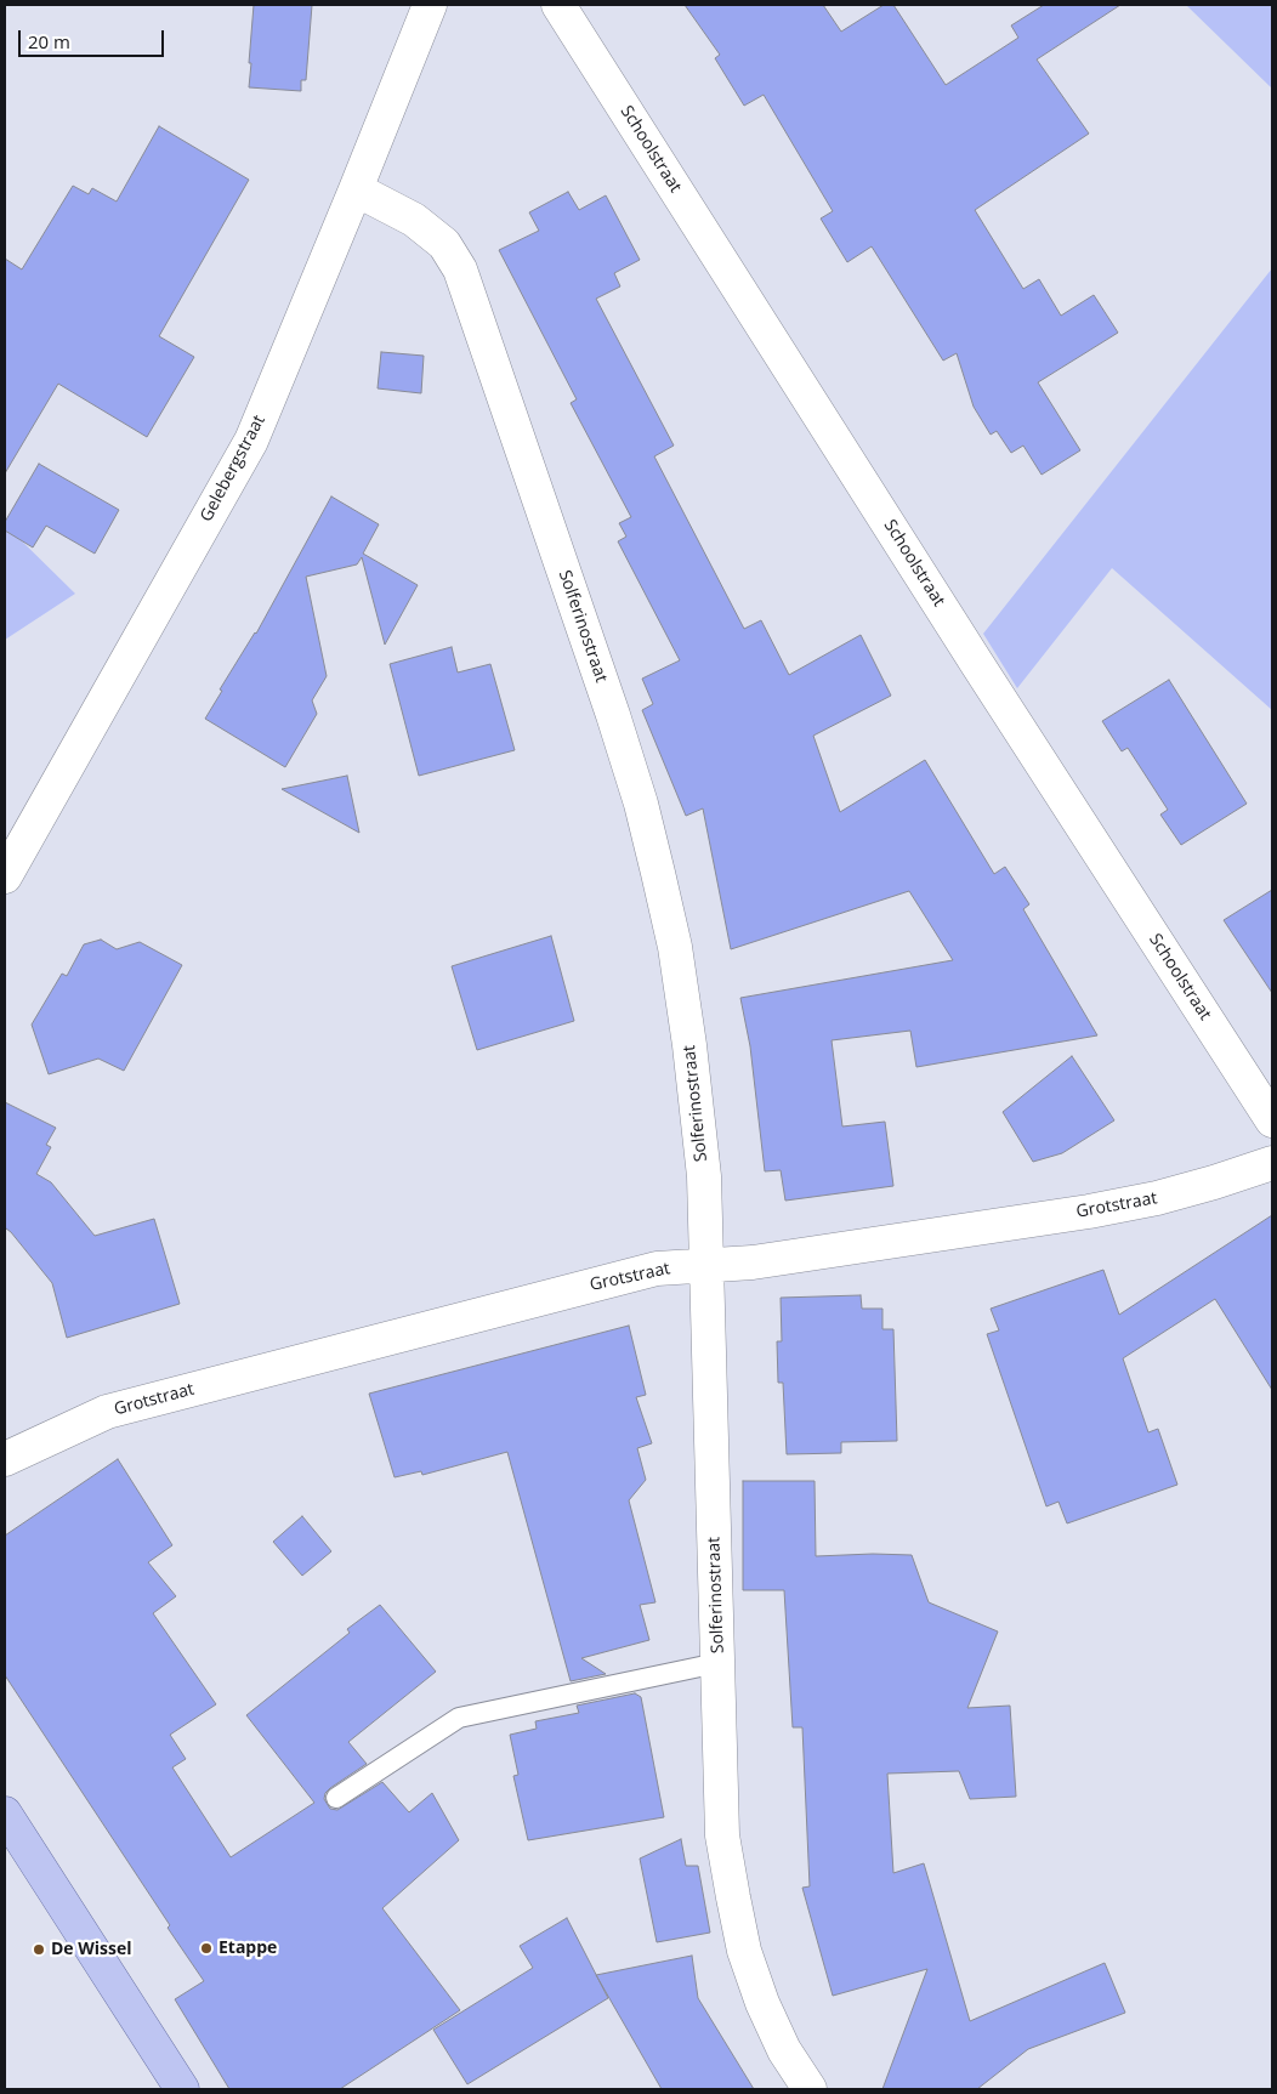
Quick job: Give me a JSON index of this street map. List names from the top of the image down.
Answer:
{
  "streets": {
    "street": [
      "Schoolstraat",
      "Gelebergstraat",
      "Solferinostraat",
      "Grotstraat"
    ]
  },
  "crossings": [
    ["Gelebergstraat", "Solferinostraat"],
    ["Solferinostraat", "Grotstraat"]
  ],
  "places": ["Etappe", "De Wissel"],
  "scale_bar": "20 m"
}
